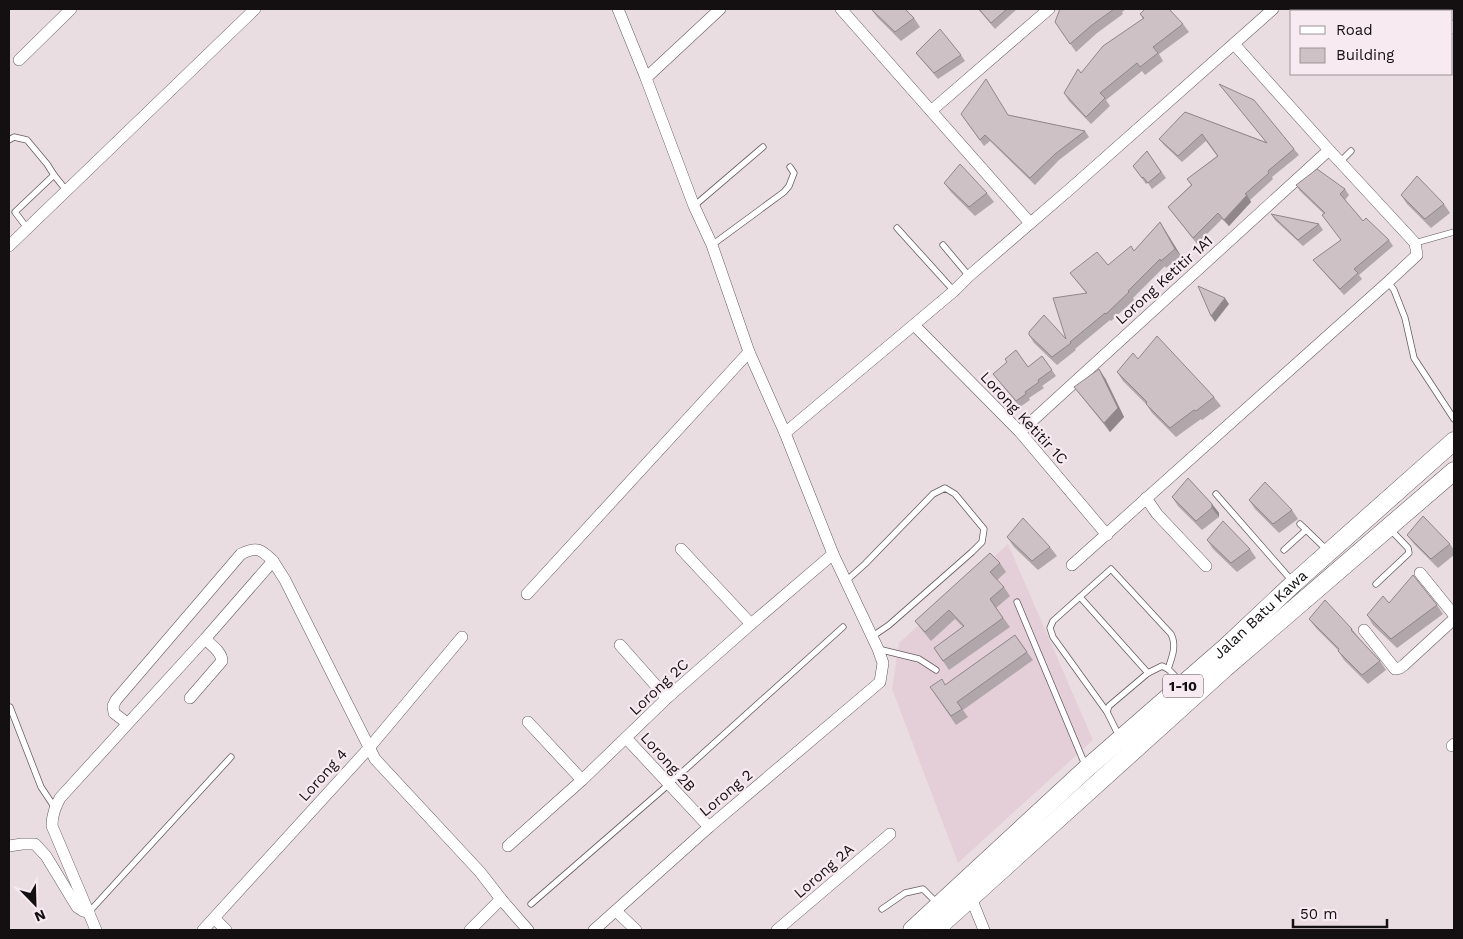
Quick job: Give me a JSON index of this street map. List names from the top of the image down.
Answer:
{
  "streets": {
    "highway": ["Jalan Batu Kawa", "1-10"],
    "street": [
      "Lorong Ketitir 1A1",
      "Lorong Ketitir 1C",
      "Lorong 2C",
      "Lorong 2B",
      "Lorong 4",
      "Lorong 2",
      "Lorong 2A"
    ]
  },
  "crossings": [
    ["Lorong Ketitir 1A1", "Lorong Ketitir 1C"],
    ["Lorong 2C", "Lorong 2B"],
    ["Lorong 2B", "Lorong 2"]
  ],
  "legend": ["Road", "Building"],
  "scale_bar": "50 m",
  "north": "bottom right"
}
